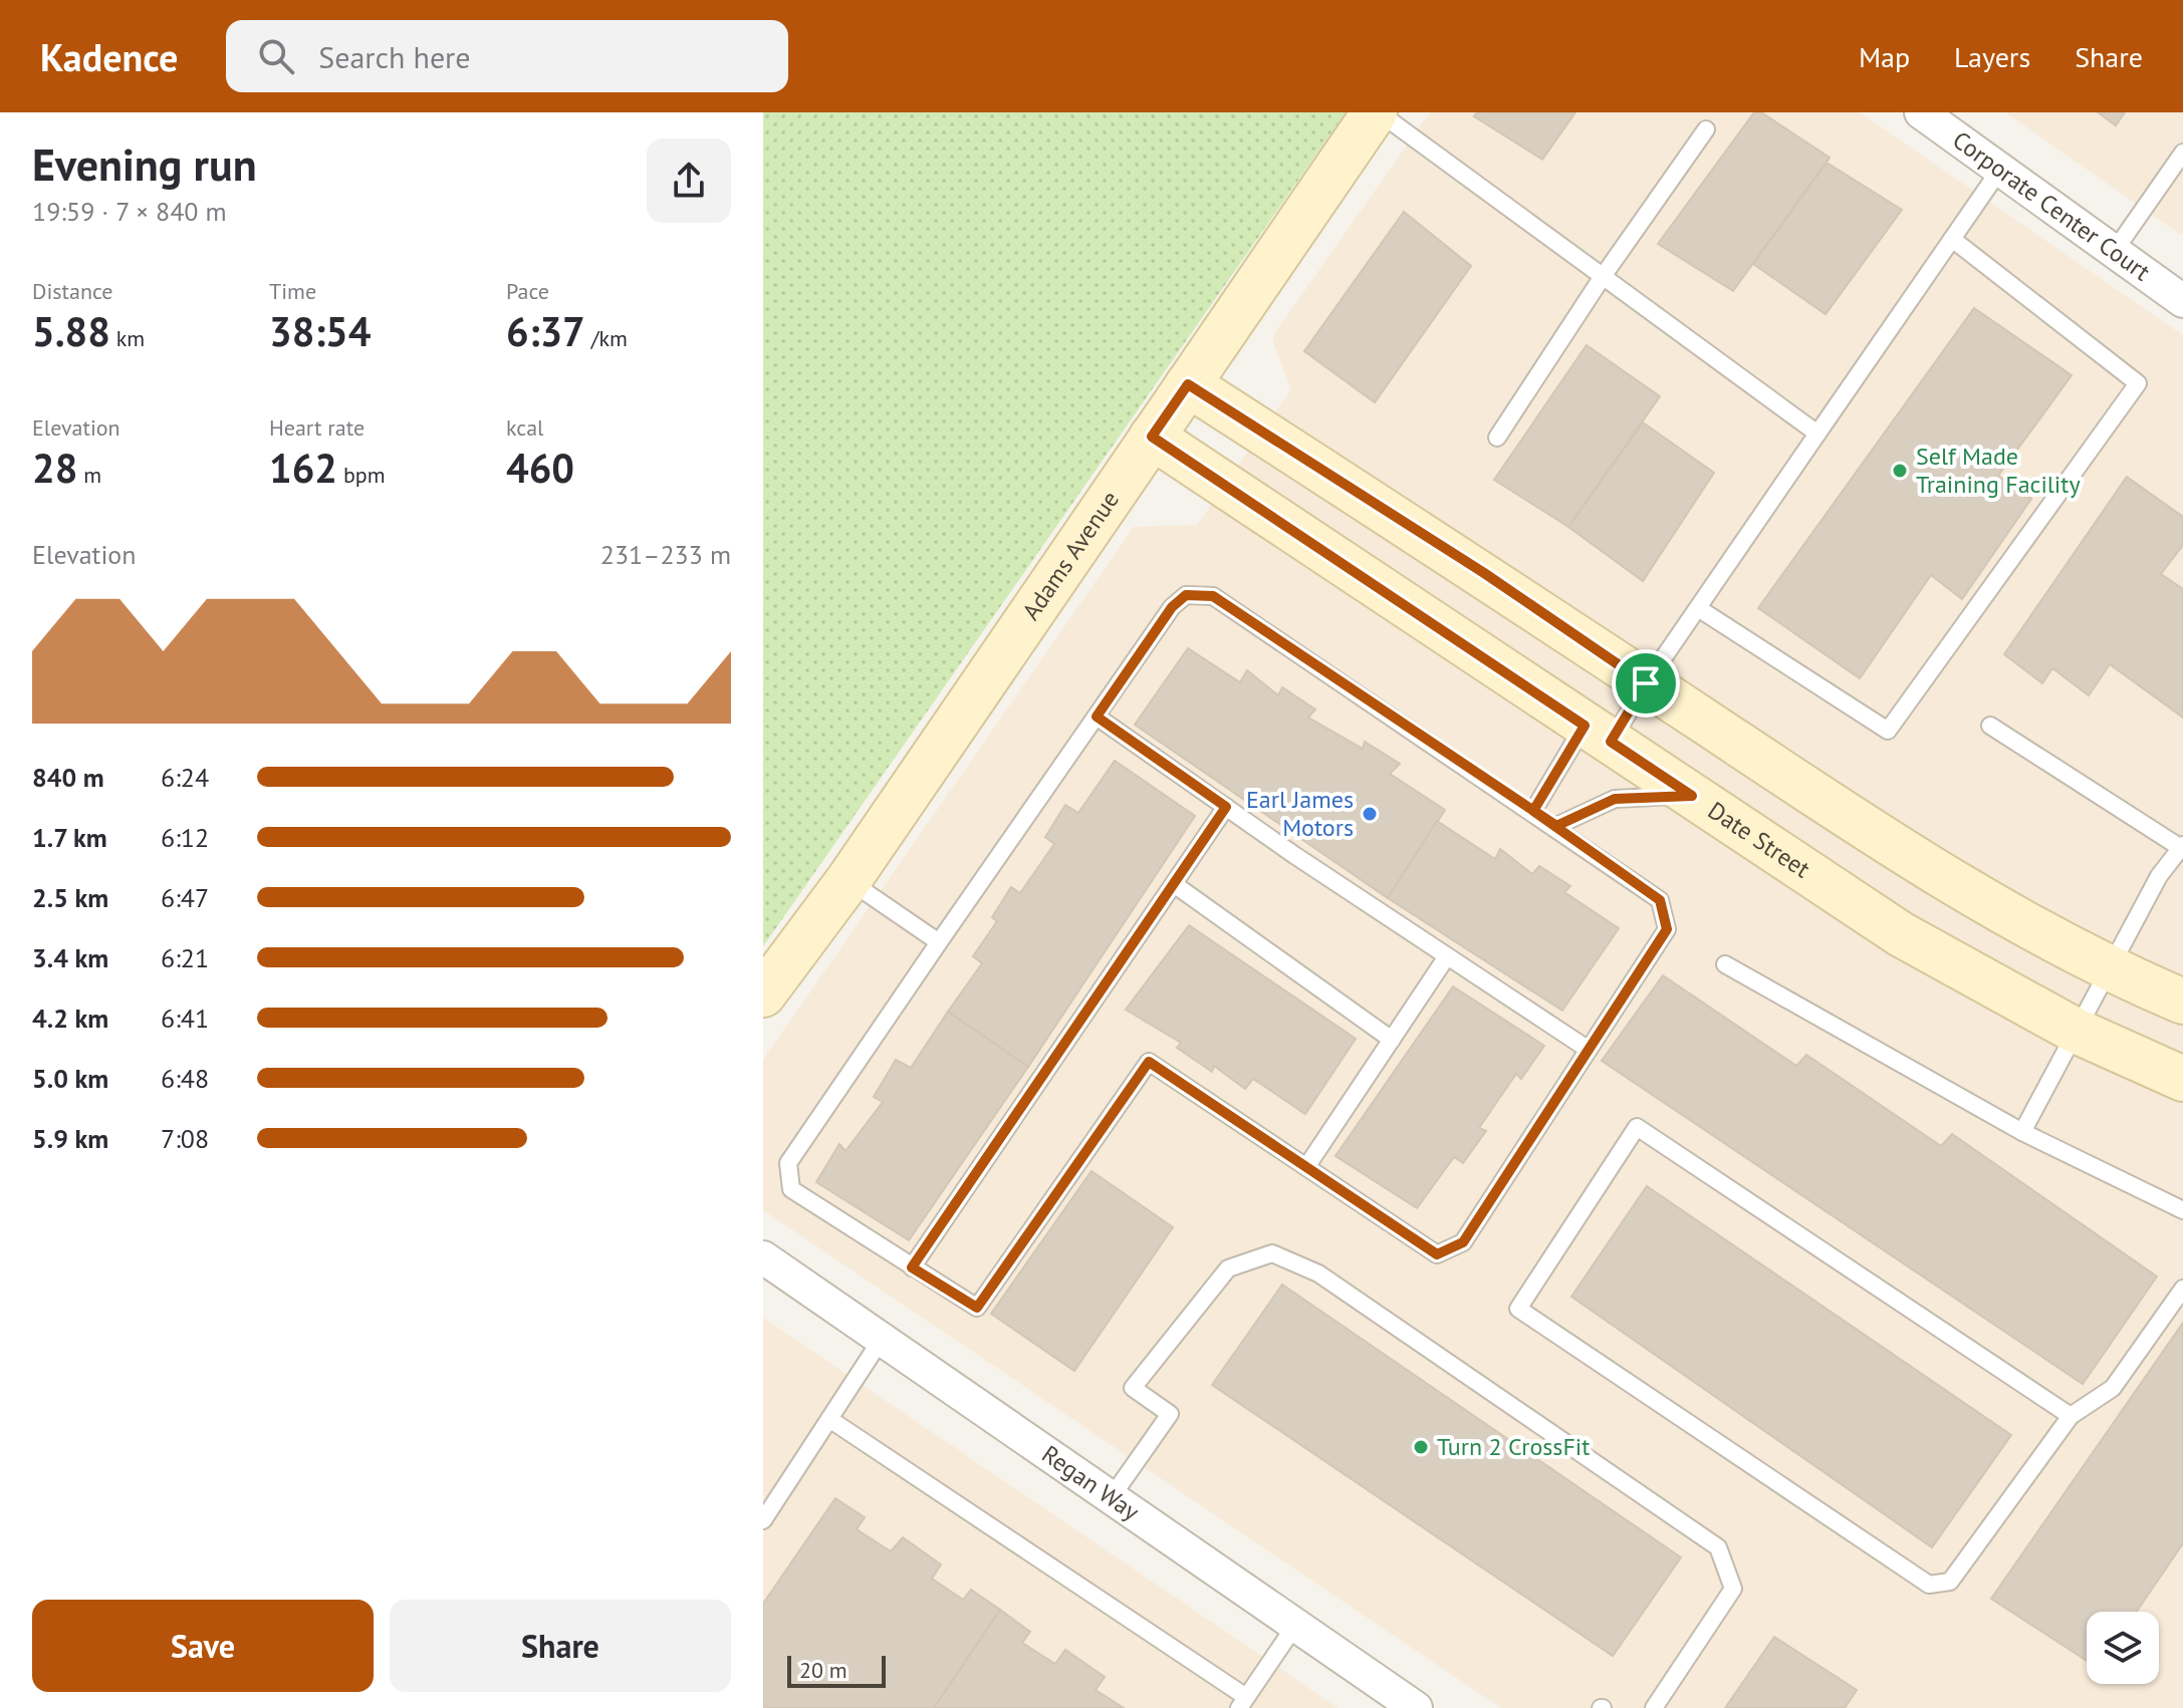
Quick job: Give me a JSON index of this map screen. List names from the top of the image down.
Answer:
{
  "streets": {
    "street": [
      "Corporate Center Court",
      "Adams Avenue",
      "Date Street",
      "Regan Way"
    ]
  },
  "crossings": [
    ["Adams Avenue", "Date Street"]
  ],
  "places": ["Self Made Training Facility", "Earl James Motors", "Turn 2 CrossFit"],
  "scale_bar": "20 m",
  "page": {
    "header": "Kadence",
    "search": "Search here",
    "nav": ["Map", "Layers", "Share"],
    "heading": ["Evening run", "19:59 · 7 × 840 m"],
    "stats": [
      ["Distance", "5.88 km"],
      ["Time", "38:54"],
      ["Pace", "6:37 /km"],
      ["Elevation", "28 m"],
      ["Heart rate", "162 bpm"],
      ["kcal", "460"]
    ],
    "chart": ["Elevation", "231–233 m"],
    "list": [
      {
        "name": "840 m",
        "note": "6:24"
      },
      {
        "name": "1.7 km",
        "note": "6:12"
      },
      {
        "name": "2.5 km",
        "note": "6:47"
      },
      {
        "name": "3.4 km",
        "note": "6:21"
      },
      {
        "name": "4.2 km",
        "note": "6:41"
      },
      {
        "name": "5.0 km",
        "note": "6:48"
      },
      {
        "name": "5.9 km",
        "note": "7:08"
      }
    ],
    "buttons": ["Save", "Share"],
    "scale": "20 m"
  }
}
